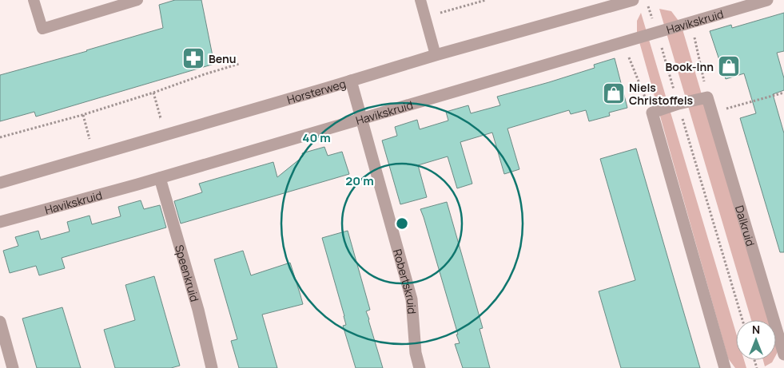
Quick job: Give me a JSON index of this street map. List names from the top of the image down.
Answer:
{
  "streets": {
    "street": [
      "Havikskruid",
      "Horsterweg",
      "Dalkruid",
      "Speenkruid",
      "Robertskruid"
    ]
  },
  "crossings": [
    ["Havikskruid", "Speenkruid"],
    ["Havikskruid", "Robertskruid"],
    ["Horsterweg", "Robertskruid"]
  ],
  "places": {
    "pharmacy": ["Benu"],
    "shop": ["Book-Inn", "Niels Christoffels"]
  },
  "north": "top",
  "rings": ["40 m", "20 m"]
}
